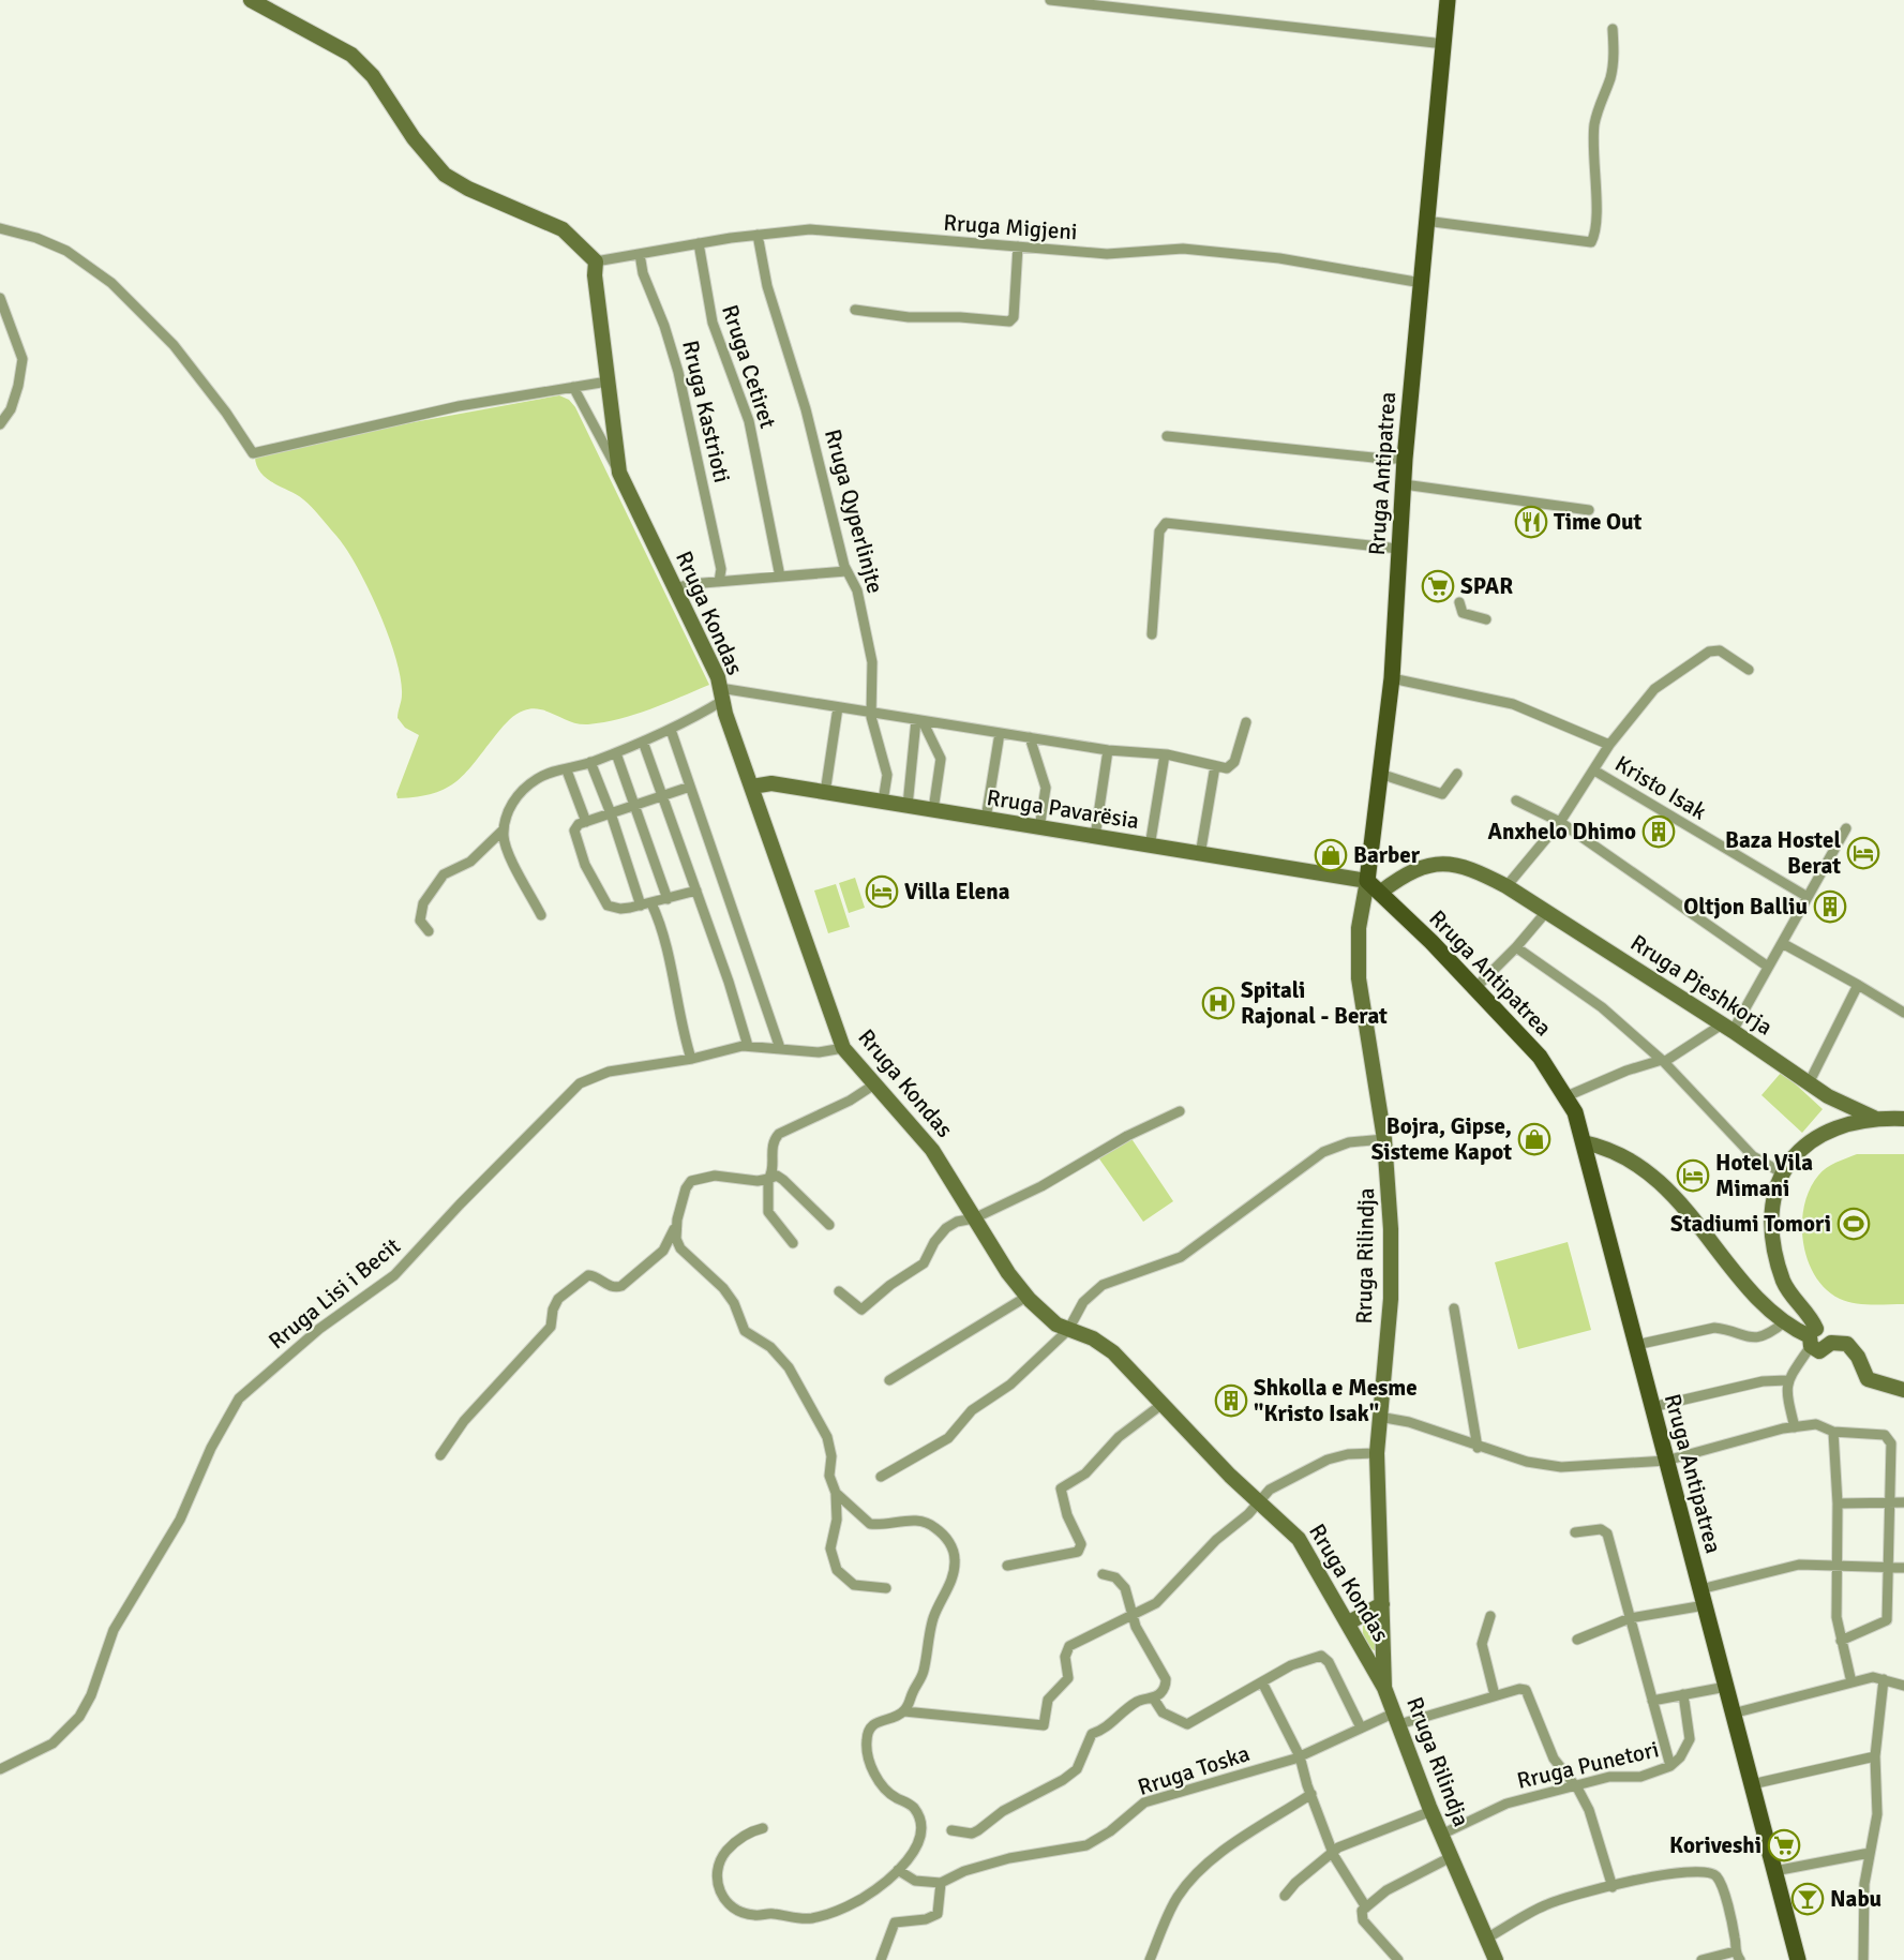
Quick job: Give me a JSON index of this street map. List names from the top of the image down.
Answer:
{
  "streets": {
    "main road": ["Rruga Antipatrea"],
    "street": [
      "Rruga Migjeni",
      "Rruga Cetiret",
      "Rruga Kastrioti",
      "Rruga Qyperlinjte",
      "Rruga Kondas",
      "Kristo Isak",
      "Rruga Pavarësia",
      "Rruga Pjeshkorja",
      "Rruga Rilindja",
      "Rruga Lisi i Becit",
      "Rruga Punetori",
      "Rruga Toska"
    ]
  },
  "crossings": [
    ["Rruga Migjeni", "Rruga Cetiret"],
    ["Rruga Migjeni", "Rruga Kastrioti"],
    ["Rruga Migjeni", "Rruga Antipatrea"],
    ["Rruga Migjeni", "Rruga Qyperlinjte"],
    ["Rruga Migjeni", "Rruga Kondas"],
    ["Rruga Antipatrea", "Rruga Pavarësia"],
    ["Rruga Antipatrea", "Rruga Pjeshkorja"],
    ["Rruga Antipatrea", "Rruga Rilindja"],
    ["Rruga Qyperlinjte", "Rruga Pavarësia"],
    ["Rruga Kondas", "Rruga Pavarësia"],
    ["Rruga Kondas", "Rruga Rilindja"],
    ["Rruga Kondas", "Rruga Lisi i Becit"],
    ["Rruga Pavarësia", "Rruga Rilindja"],
    ["Rruga Rilindja", "Rruga Punetori"],
    ["Rruga Rilindja", "Rruga Toska"],
    ["Rruga Punetori", "Rruga Toska"]
  ],
  "places": {
    "restaurant": ["Time Out"],
    "supermarket": ["SPAR", "Koriveshi"],
    "building": ["Anxhelo Dhimo", "Oltjon Balliu", "Shkolla e Mesme \"Kristo Isak\""],
    "hotel": ["Baza Hostel Berat", "Villa Elena", "Hotel Vila Mimani"],
    "shop": ["Barber", "Bojra, Gipse, Sisteme Kapot"],
    "hospital": ["Spitali Rajonal - Berat"],
    "sports": ["Stadiumi Tomori"],
    "bar": ["Nabu"]
  }
}
